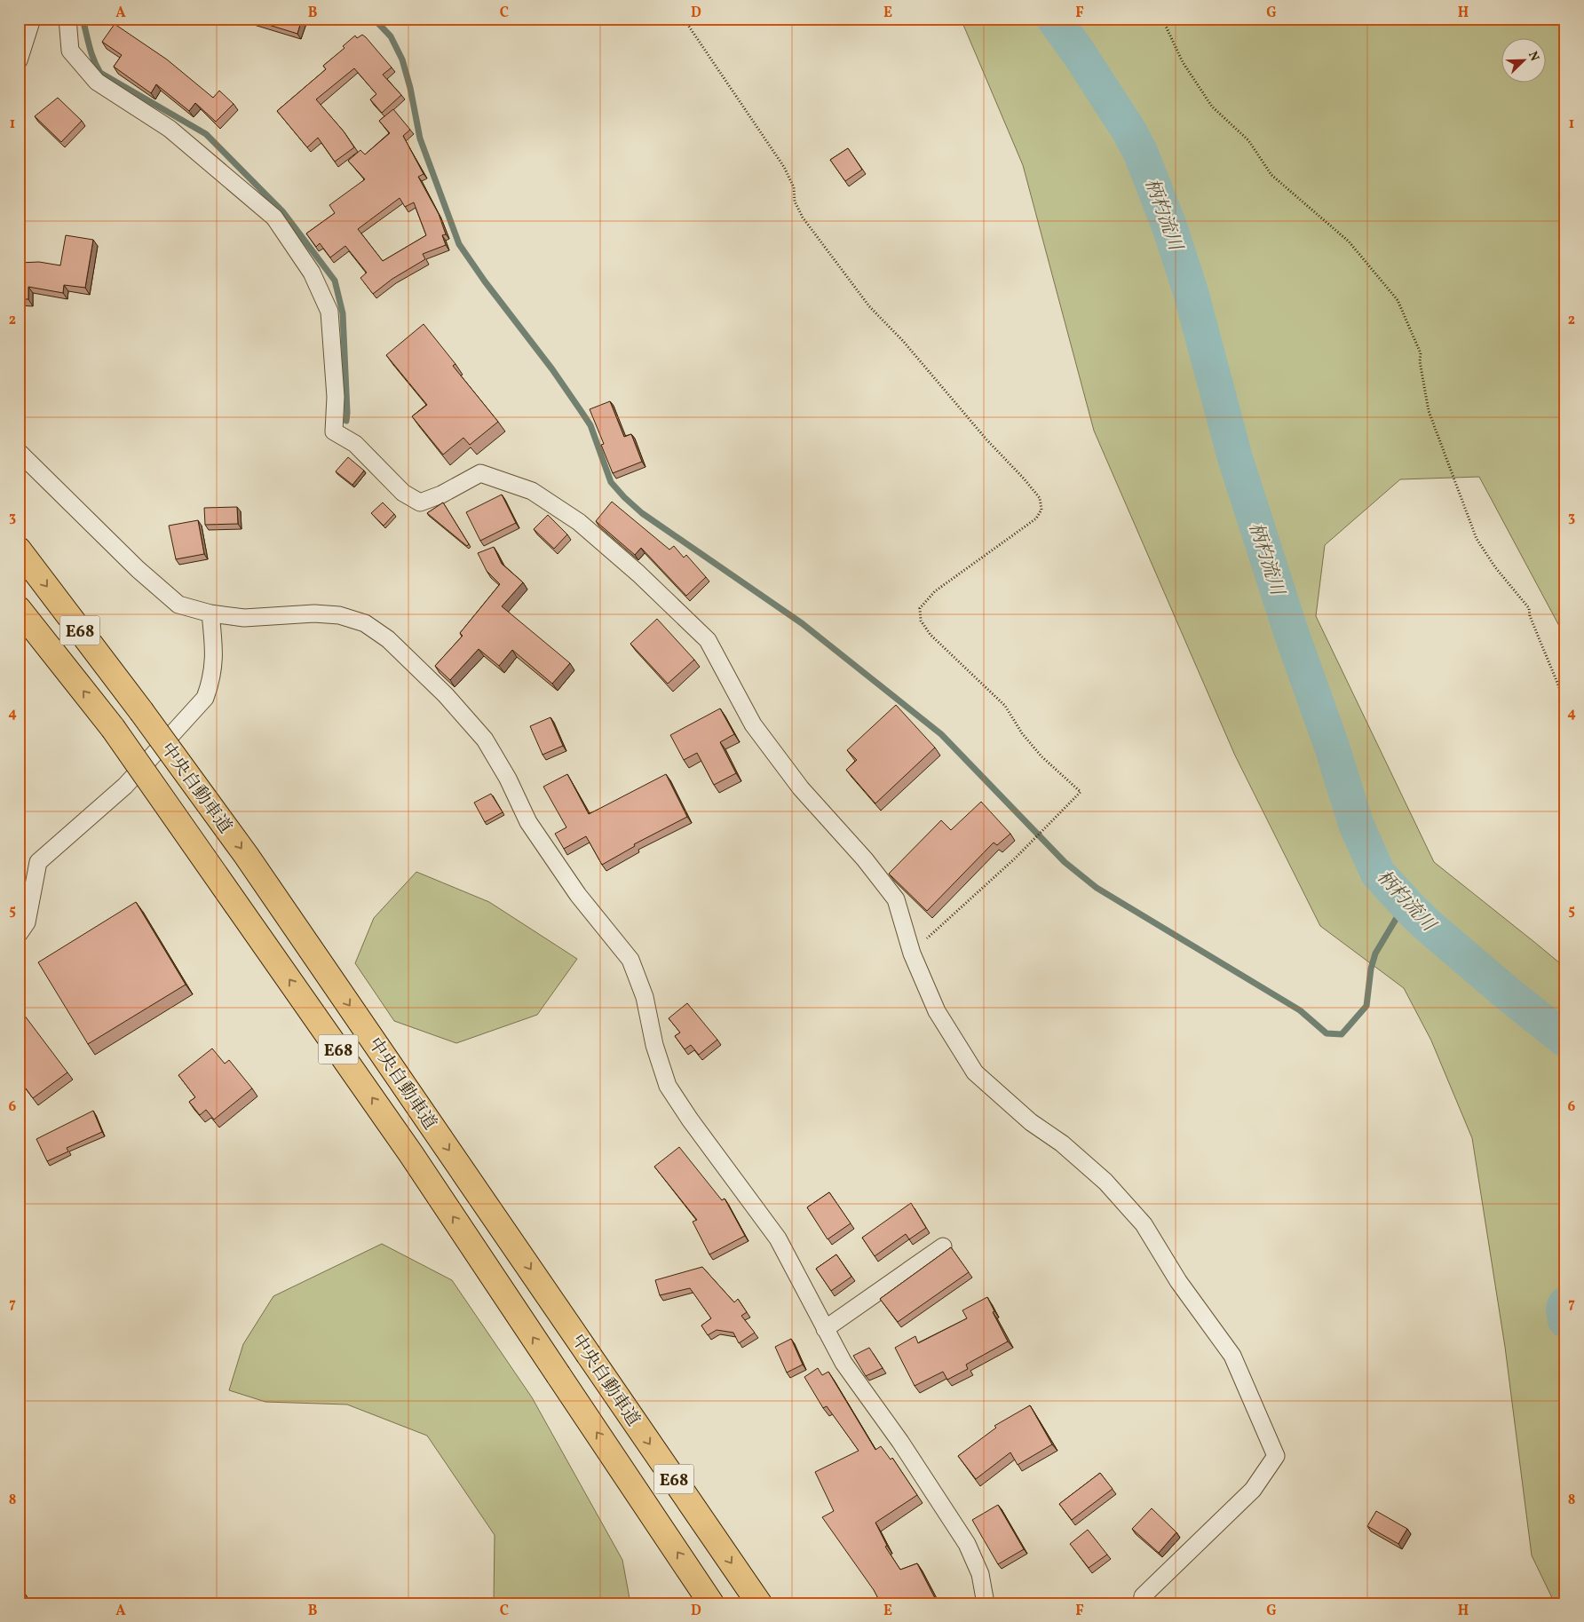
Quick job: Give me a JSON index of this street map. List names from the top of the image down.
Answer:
{
  "streets": {
    "highway": ["E68", "中央自動車道"]
  },
  "water": ["柄杓流川"],
  "north": "top right",
  "grid": {
    "columns": [
      "A",
      "B",
      "C",
      "D",
      "E",
      "F",
      "G",
      "H"
    ],
    "rows": [
      "1",
      "2",
      "3",
      "4",
      "5",
      "6",
      "7",
      "8"
    ]
  }
}
